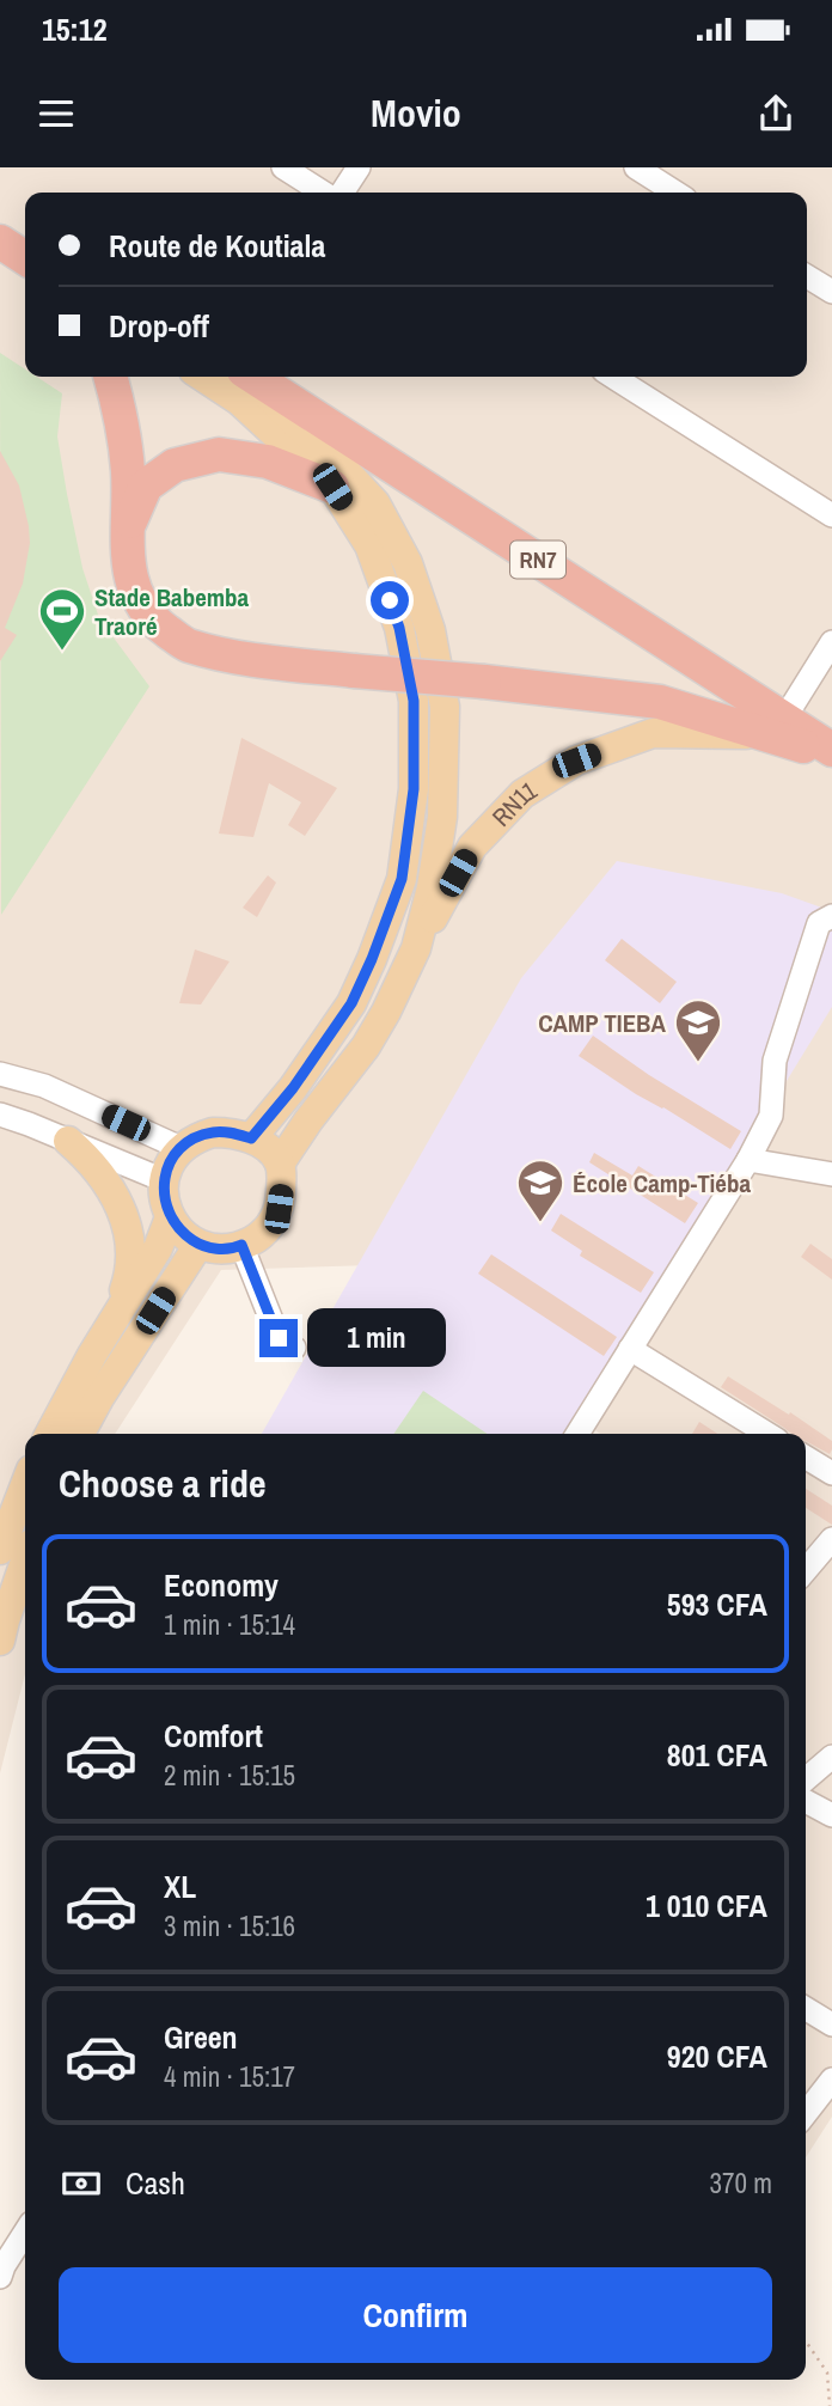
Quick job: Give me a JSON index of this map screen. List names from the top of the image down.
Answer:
{
  "streets": {
    "highway": ["RN7"],
    "main road": ["RN11"]
  },
  "crossings": [
    ["RN7", "RN11"]
  ],
  "places": {
    "sports": ["Stade Babemba Traoré"],
    "school or university": ["CAMP TIEBA", "École Camp-Tiéba"]
  },
  "page": {
    "status": "15:12",
    "header": "Movio",
    "banner": ["Route de Koutiala", "Drop-off"],
    "bubble": "1 min",
    "heading": "Choose a ride",
    "list": [
      {
        "name": "Economy",
        "note": "1 min · 15:14",
        "value": "593 CFA"
      },
      {
        "name": "Comfort",
        "note": "2 min · 15:15",
        "value": "801 CFA"
      },
      {
        "name": "XL",
        "note": "3 min · 15:16",
        "value": "1 010 CFA"
      },
      {
        "name": "Green",
        "note": "4 min · 15:17",
        "value": "920 CFA"
      }
    ],
    "pay": ["Cash", "370 m"],
    "buttons": "Confirm"
  }
}
